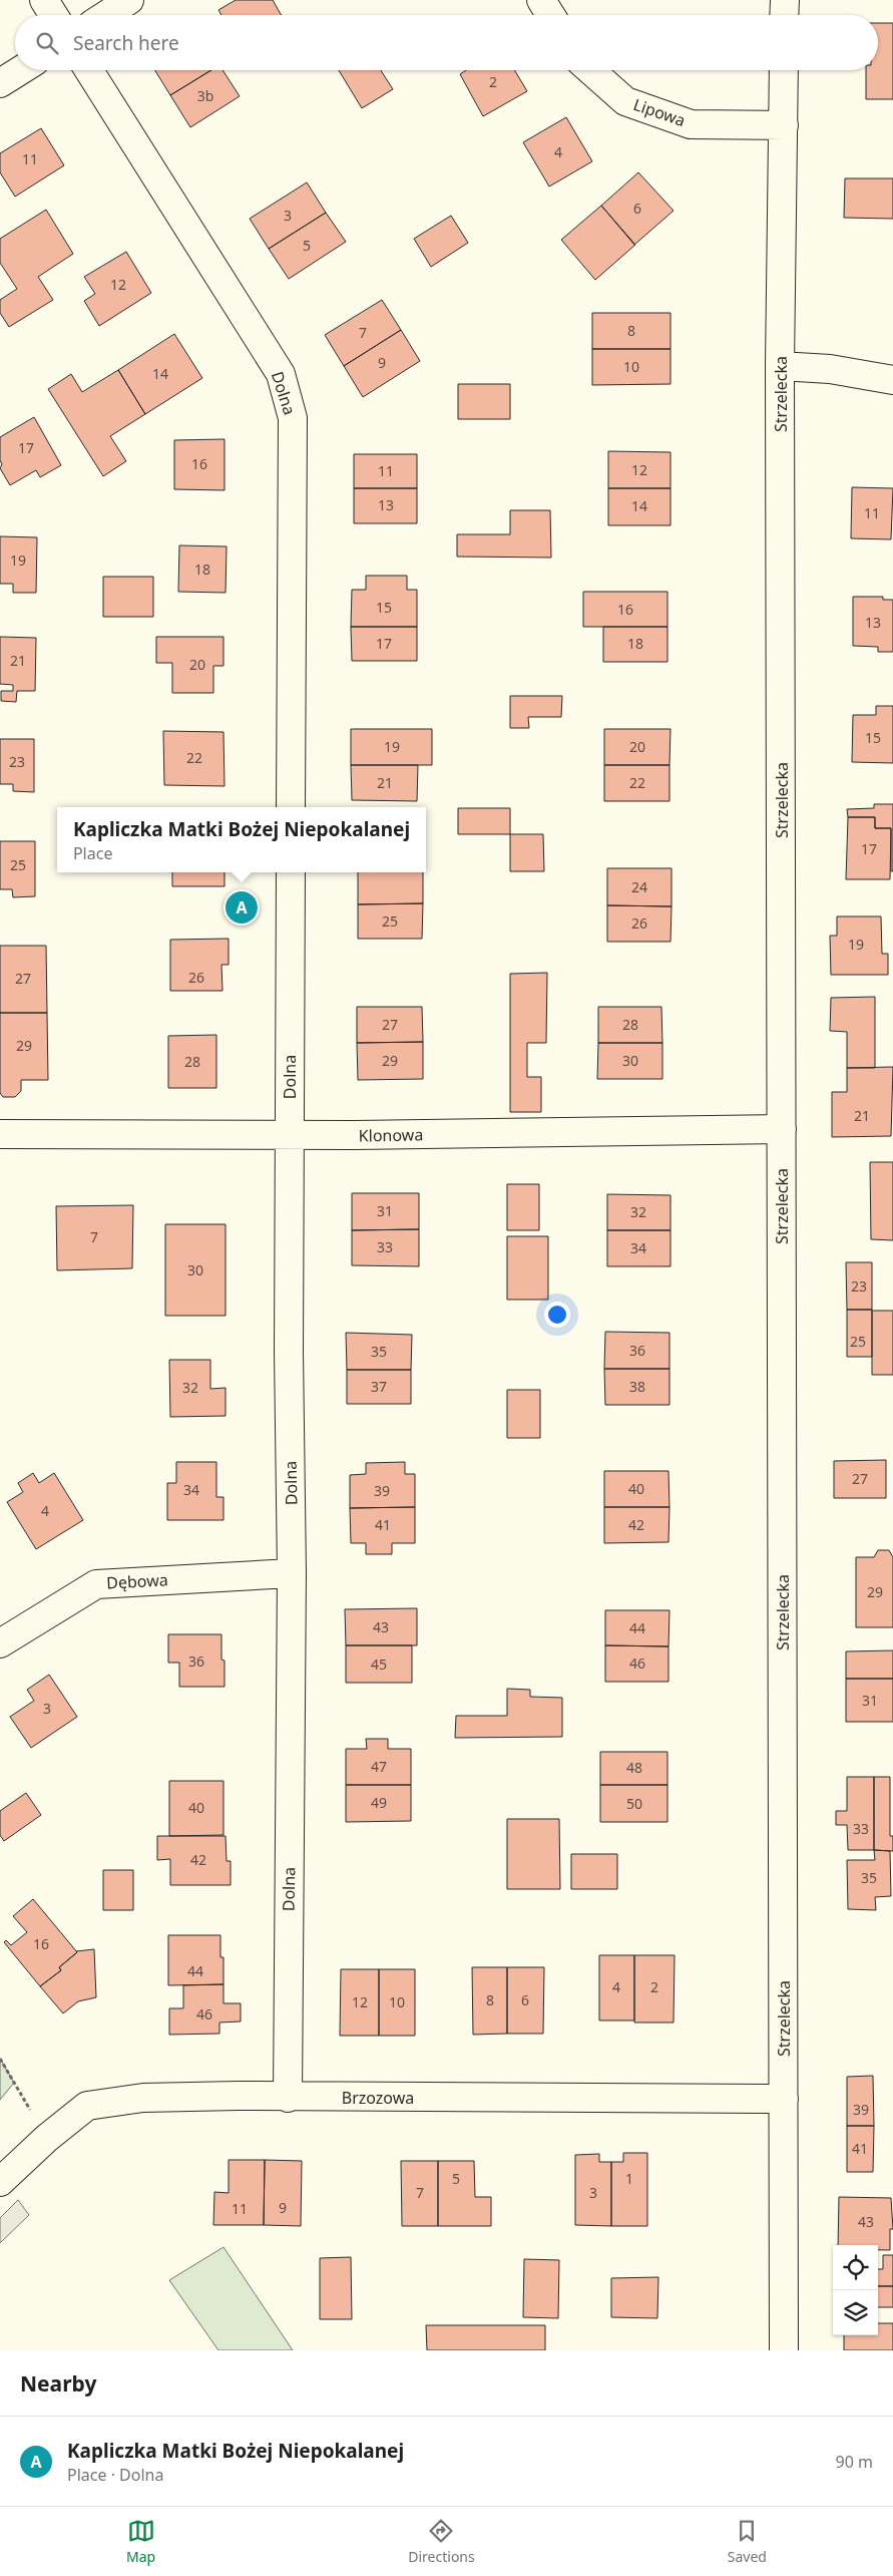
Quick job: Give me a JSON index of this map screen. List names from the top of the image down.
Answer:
{
  "streets": {
    "street": [
      "Lipowa",
      "Dolna",
      "Strzelecka",
      "Klonowa",
      "Dębowa",
      "Brzozowa"
    ]
  },
  "crossings": [
    ["Lipowa", "Strzelecka"],
    ["Dolna", "Klonowa"],
    ["Dolna", "Dębowa"],
    ["Dolna", "Brzozowa"],
    ["Strzelecka", "Klonowa"],
    ["Strzelecka", "Brzozowa"]
  ],
  "house_numbers": [
    "2",
    "3b",
    "4",
    "11",
    "6",
    "3",
    "5",
    "12",
    "8",
    "7",
    "9",
    "10",
    "14",
    "17",
    "16",
    "12",
    "11",
    "13",
    "14",
    "11",
    "19",
    "18",
    "15",
    "16",
    "13",
    "17",
    "18",
    "21",
    "20",
    "15",
    "19",
    "20",
    "22",
    "23",
    "21",
    "22",
    "17",
    "25",
    "24",
    "25",
    "26",
    "19",
    "26",
    "27",
    "27",
    "28",
    "29",
    "29",
    "30",
    "28",
    "21",
    "31",
    "32",
    "7",
    "33",
    "34",
    "30",
    "23",
    "25",
    "36",
    "35",
    "37",
    "38",
    "32",
    "27",
    "40",
    "34",
    "39",
    "4",
    "41",
    "42",
    "29",
    "43",
    "44",
    "36",
    "46",
    "45",
    "31",
    "3",
    "47",
    "48",
    "49",
    "50",
    "40",
    "33",
    "42",
    "35",
    "16",
    "44",
    "4",
    "2",
    "8",
    "6",
    "12",
    "10",
    "46",
    "39",
    "41",
    "5",
    "1",
    "7",
    "3",
    "9",
    "11",
    "43"
  ],
  "page": {
    "search": "Search here",
    "popup": ["Kapliczka Matki Bożej Niepokalanej", "Place"],
    "pins": "A",
    "heading": "Nearby",
    "list": [
      {
        "mark": "A",
        "name": "Kapliczka Matki Bożej Niepokalanej",
        "note": "Place · Dolna",
        "value": "90 m"
      }
    ],
    "nav": ["Map", "Directions", "Saved"]
  }
}
